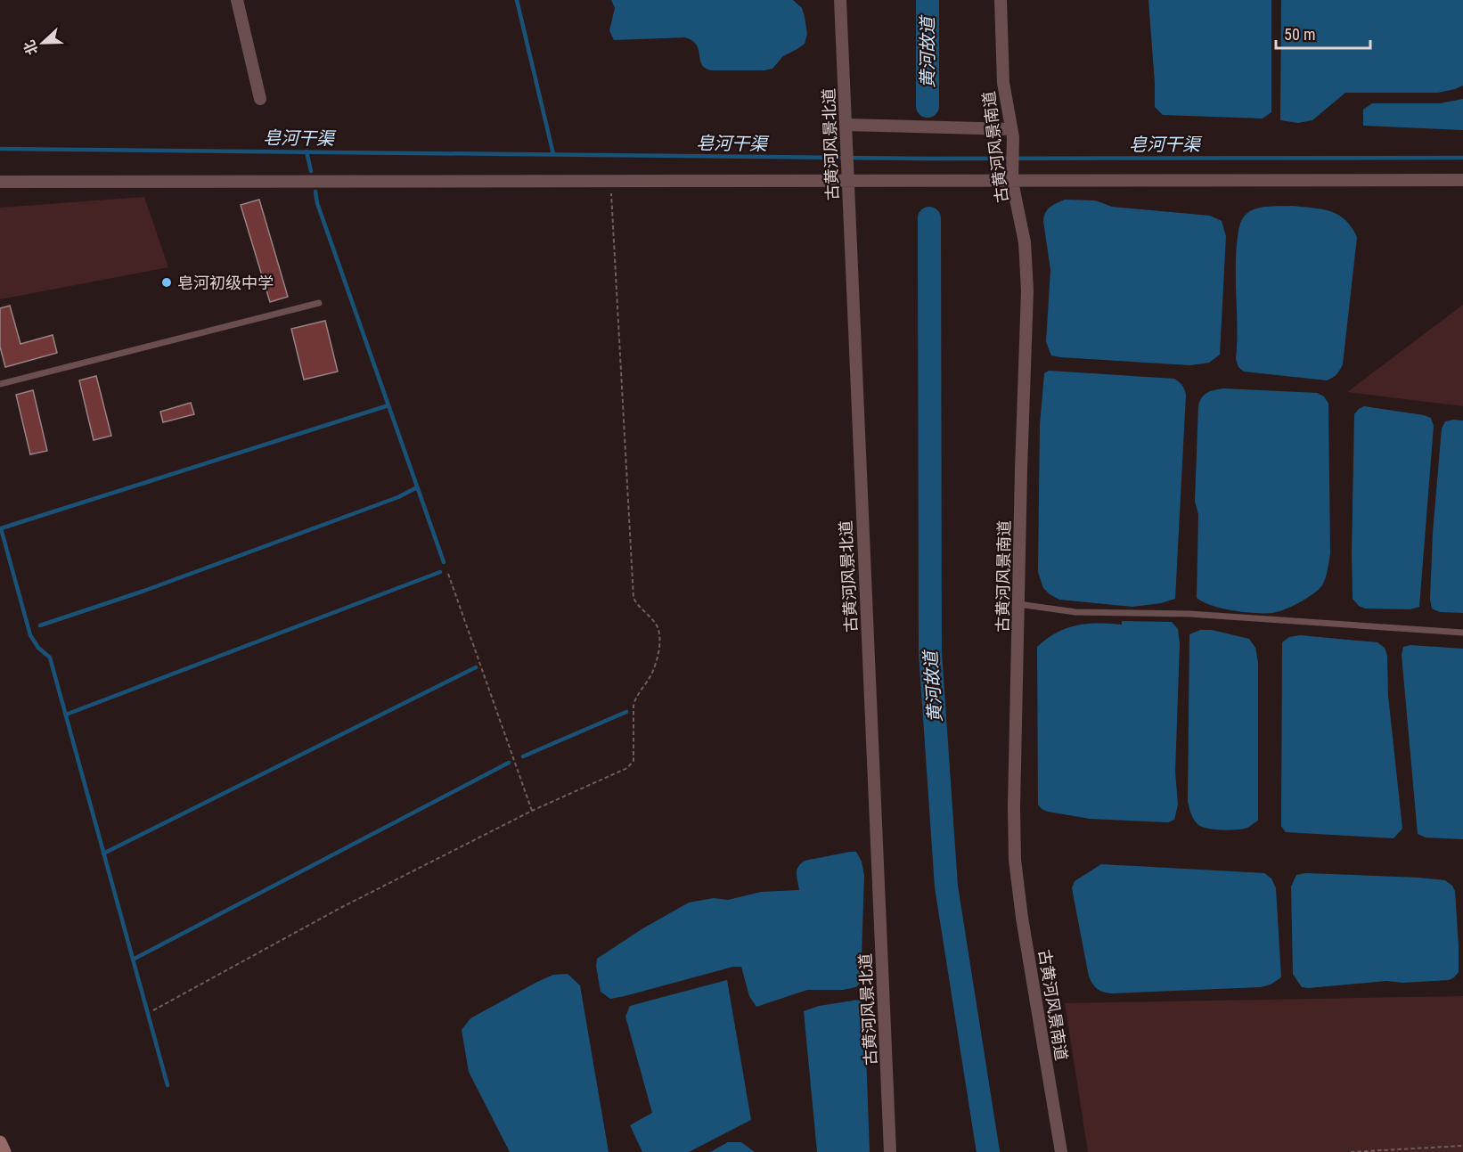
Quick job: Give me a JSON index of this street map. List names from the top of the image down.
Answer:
{
  "streets": {
    "street": ["古黄河风景北道", "古黄河风景南道"]
  },
  "water": ["黄河故道", "皂河干渠"],
  "places": ["皂河初级中学"],
  "scale_bar": "50 m",
  "north": "left"
}
